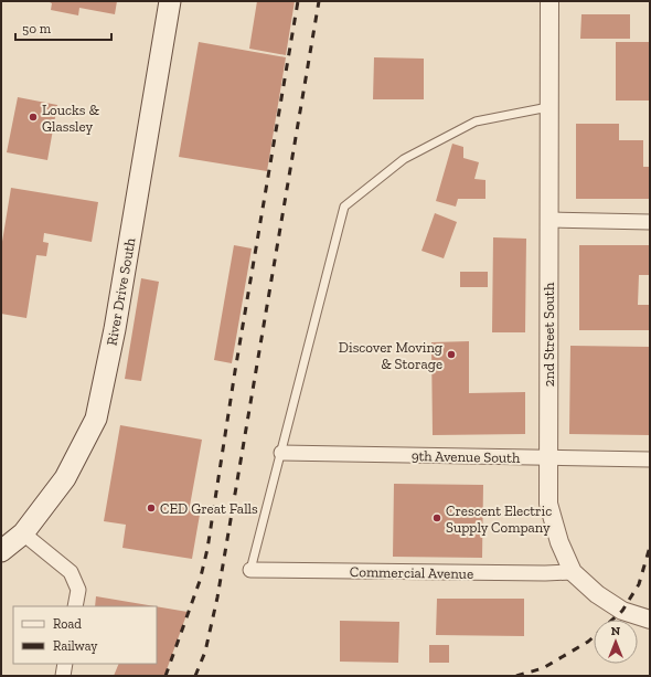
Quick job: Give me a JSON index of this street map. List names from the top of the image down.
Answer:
{
  "streets": {
    "main road": ["River Drive South"],
    "street": ["2nd Street South", "9th Avenue South", "Commercial Avenue"]
  },
  "crossings": [
    ["2nd Street South", "9th Avenue South"],
    ["2nd Street South", "Commercial Avenue"]
  ],
  "places": [
    "Loucks & Glassley",
    "Discover Moving & Storage",
    "CED Great Falls",
    "Crescent Electric Supply Company"
  ],
  "legend": ["Road", "Railway"],
  "scale_bar": "50 m",
  "north": "top"
}
